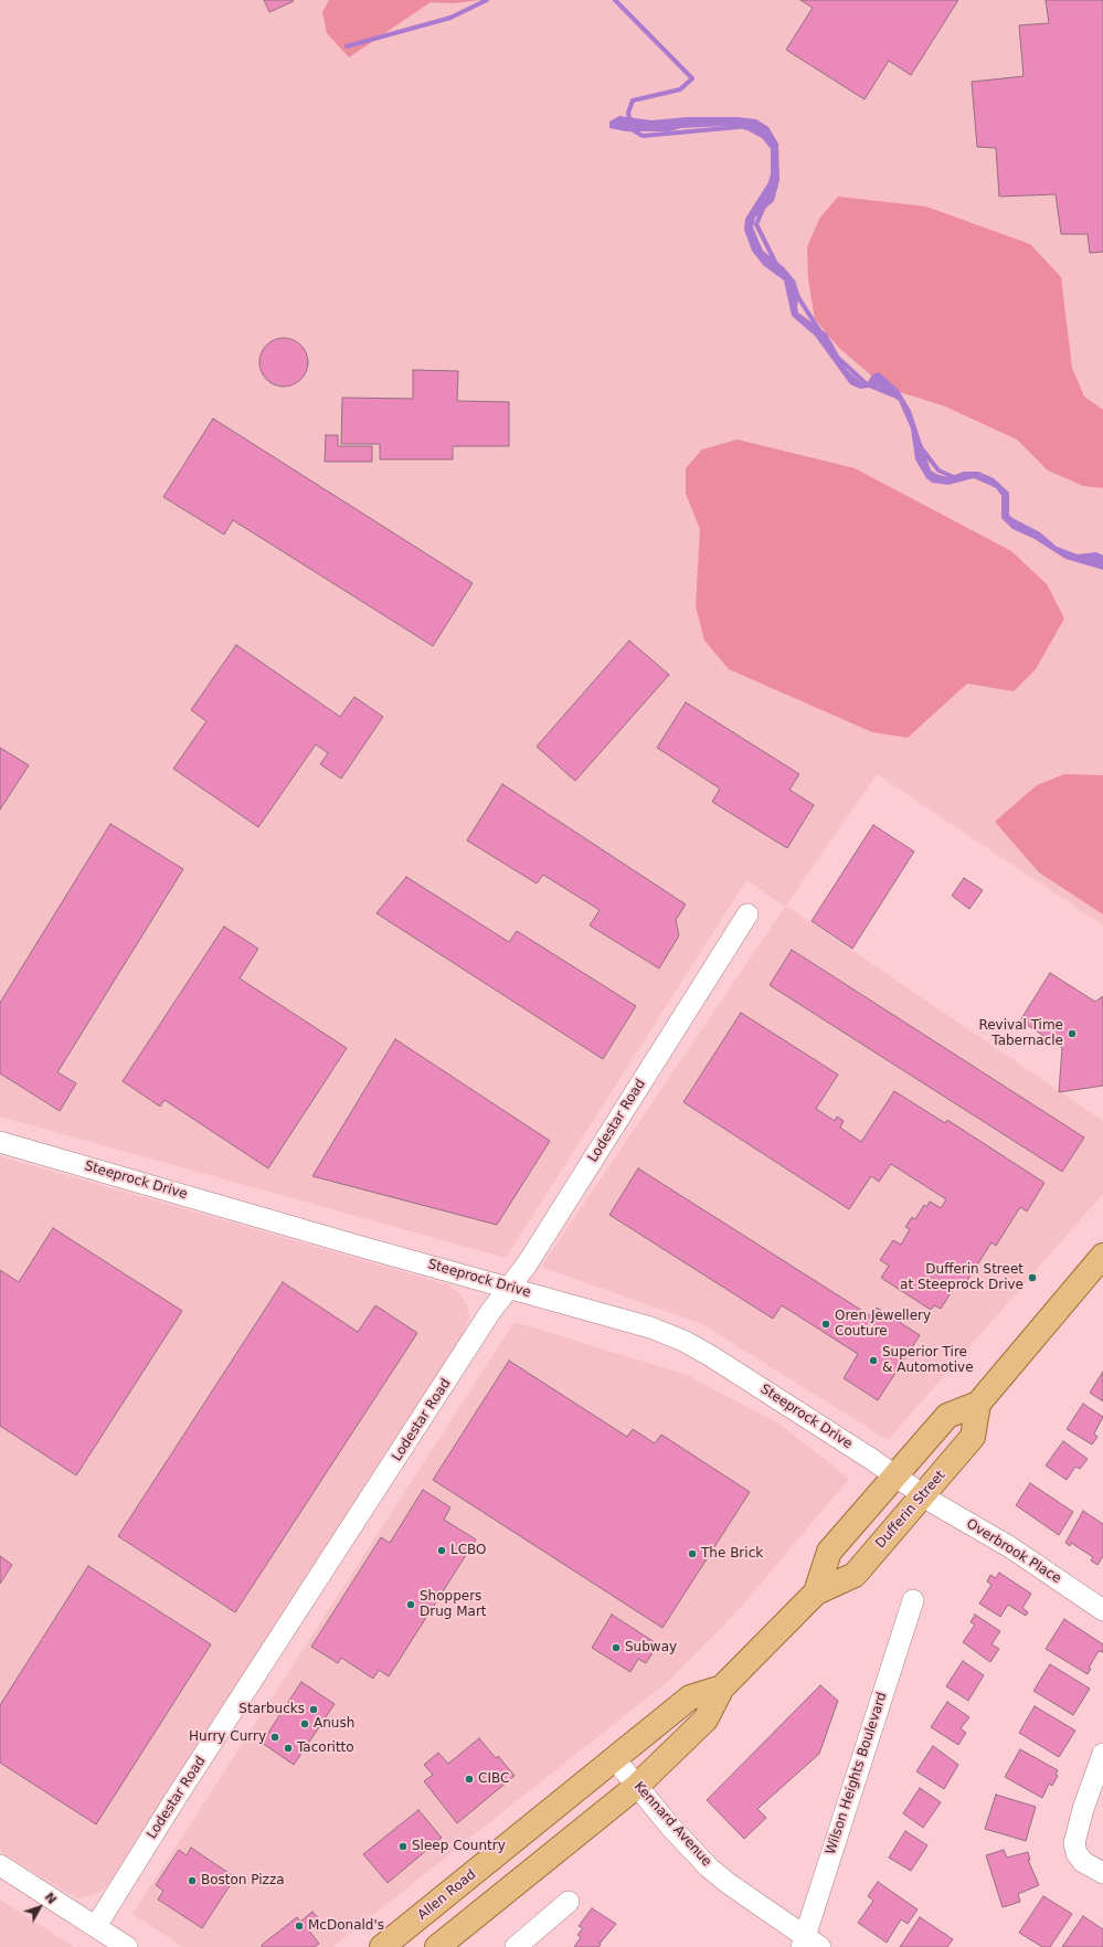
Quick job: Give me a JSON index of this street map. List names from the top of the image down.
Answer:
{
  "streets": {
    "main road": ["Dufferin Street", "Allen Road"],
    "street": [
      "Lodestar Road",
      "Steeprock Drive",
      "Overbrook Place",
      "Wilson Heights Boulevard",
      "Kennard Avenue"
    ]
  },
  "crossings": [
    ["Lodestar Road", "Steeprock Drive"],
    ["Steeprock Drive", "Dufferin Street"],
    ["Steeprock Drive", "Overbrook Place"],
    ["Dufferin Street", "Overbrook Place"],
    ["Dufferin Street", "Kennard Avenue"],
    ["Dufferin Street", "Allen Road"],
    ["Wilson Heights Boulevard", "Kennard Avenue"],
    ["Kennard Avenue", "Allen Road"]
  ],
  "places": [
    "Revival Time Tabernacle",
    "Dufferin Street at Steeprock Drive",
    "Oren Jewellery Couture",
    "Superior Tire & Automotive",
    "LCBO",
    "The Brick",
    "Shoppers Drug Mart",
    "Subway",
    "Starbucks",
    "Anush",
    "Hurry Curry",
    "Tacoritto",
    "CIBC",
    "Sleep Country",
    "Boston Pizza",
    "McDonald's"
  ],
  "north": "top right"
}
